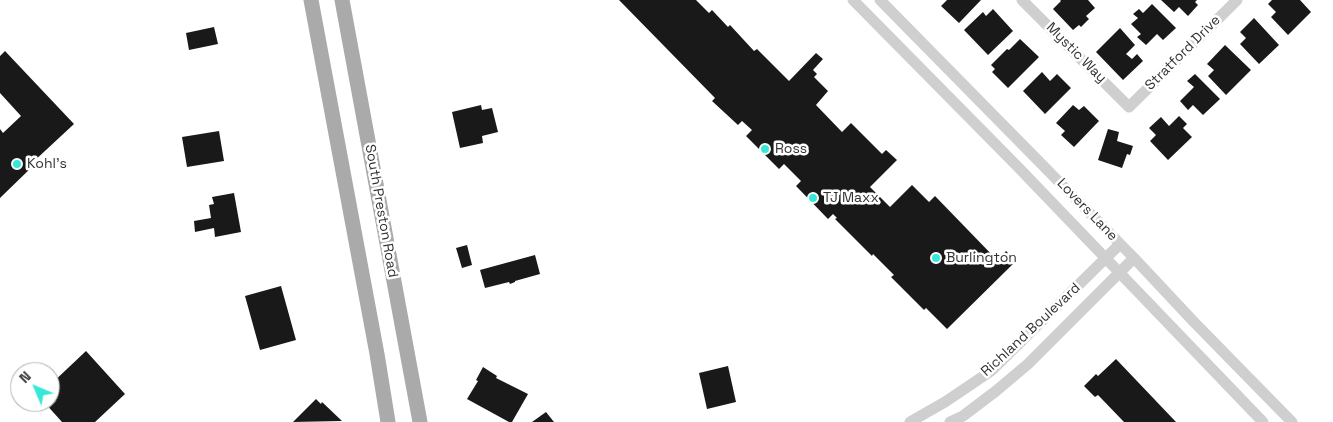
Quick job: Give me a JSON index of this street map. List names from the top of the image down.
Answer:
{
  "streets": {
    "main road": ["South Preston Road"],
    "street": [
      "Mystic Way",
      "Stratford Drive",
      "Lovers Lane",
      "Richland Boulevard"
    ]
  },
  "crossings": [
    ["Mystic Way", "Stratford Drive"],
    ["Lovers Lane", "Richland Boulevard"]
  ],
  "places": [
    "Ross",
    "Kohl's",
    "TJ Maxx",
    "Burlington"
  ],
  "north": "top left"
}
